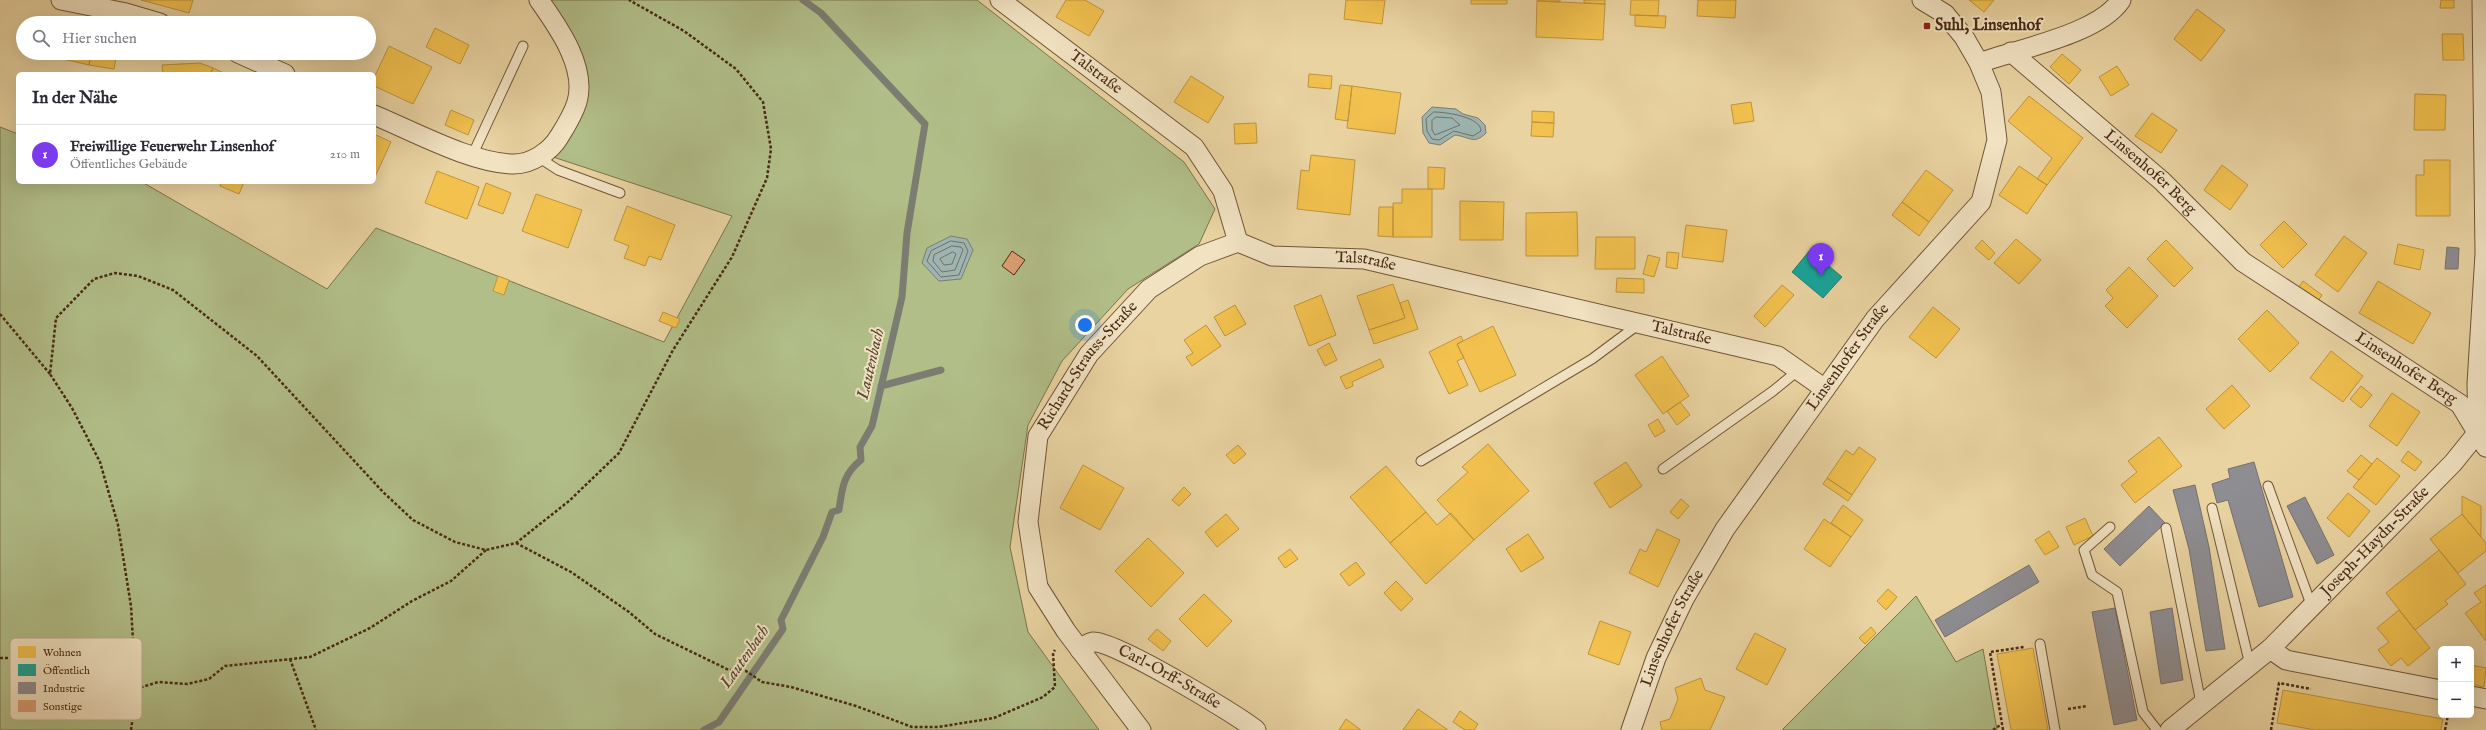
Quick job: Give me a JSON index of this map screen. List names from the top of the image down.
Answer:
{
  "streets": {
    "street": [
      "Talstraße",
      "Linsenhofer Berg",
      "Linsenhofer Straße",
      "Richard-Strauss-Straße",
      "Joseph-Haydn-Straße",
      "Carl-Orff-Straße"
    ]
  },
  "crossings": [
    ["Talstraße", "Linsenhofer Straße"],
    ["Talstraße", "Richard-Strauss-Straße"],
    ["Linsenhofer Berg", "Joseph-Haydn-Straße"],
    ["Richard-Strauss-Straße", "Carl-Orff-Straße"]
  ],
  "water": ["Lautenbach"],
  "places": {
    "transit": ["Suhl, Linsenhof"]
  },
  "legend": [
    "Wohnen",
    "Öffentlich",
    "Industrie",
    "Sonstige"
  ],
  "page": {
    "search": "Hier suchen",
    "heading": "In der Nähe",
    "list": [
      {
        "mark": "1",
        "name": "Freiwillige Feuerwehr Linsenhof",
        "note": "Öffentliches Gebäude",
        "value": "210 m"
      }
    ],
    "pins": "1",
    "map_buttons": ["+", "−"]
  }
}
